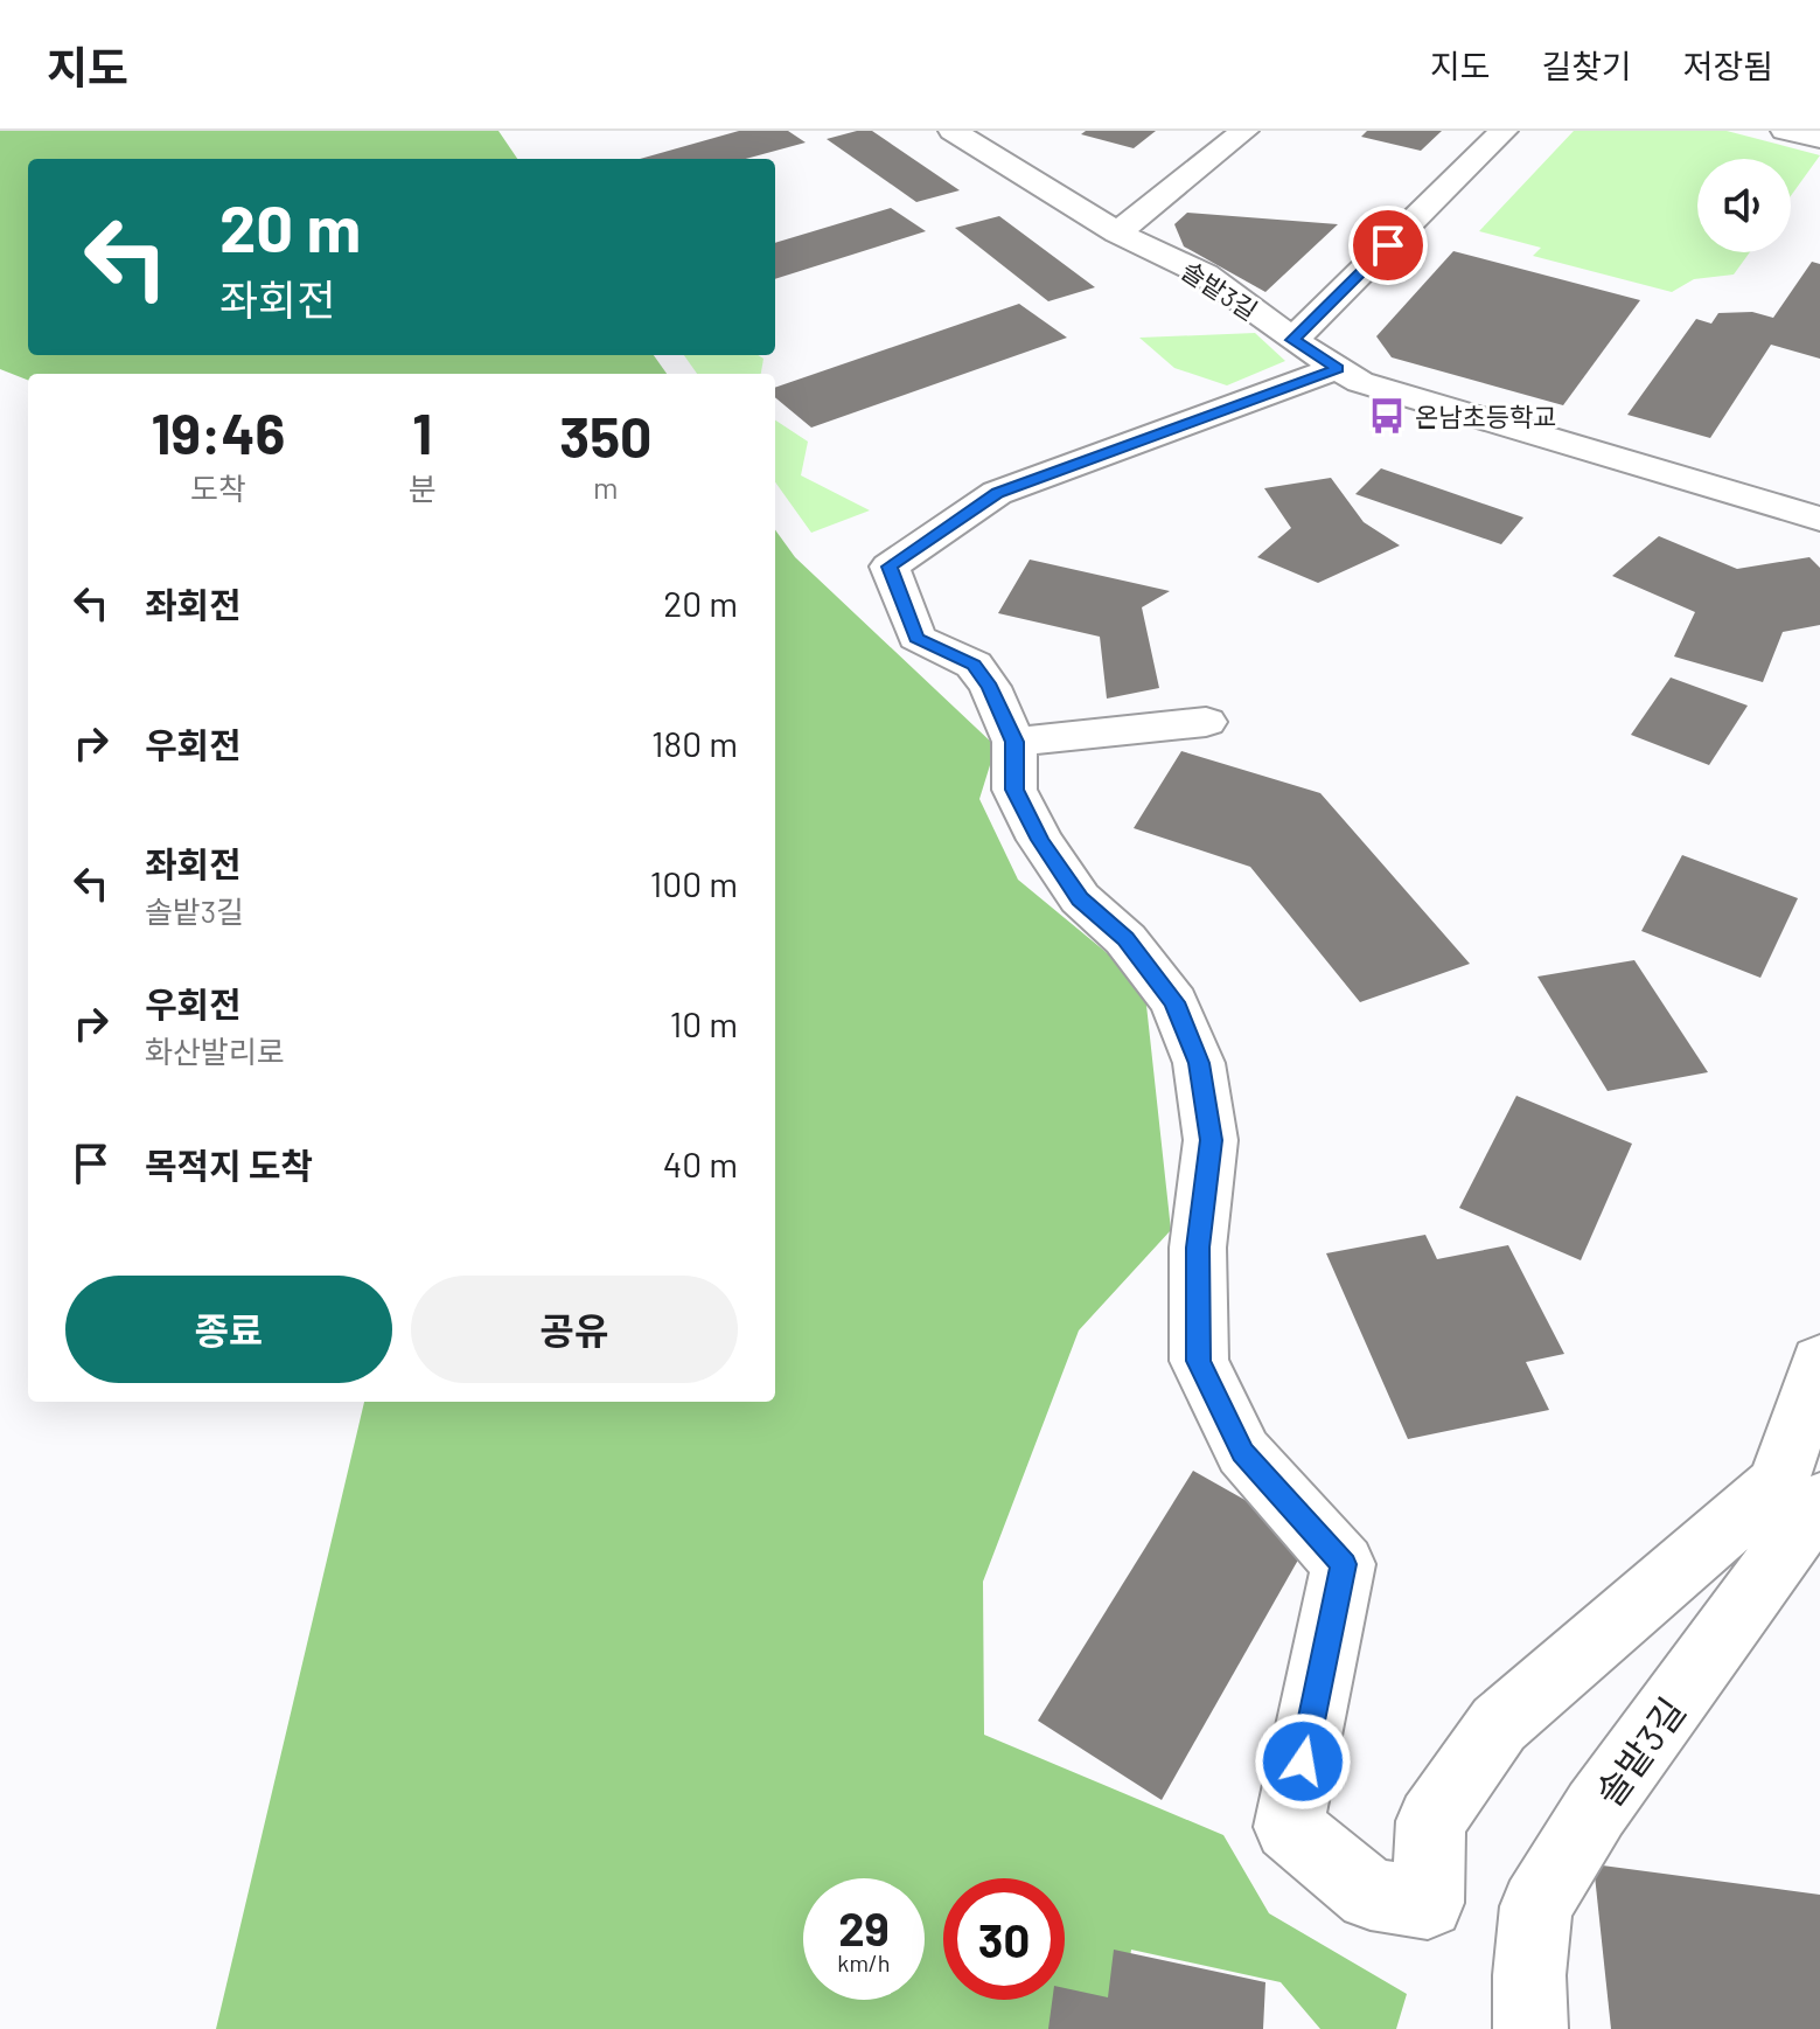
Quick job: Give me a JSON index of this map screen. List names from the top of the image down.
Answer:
{
  "streets": {
    "street": ["솔밭3길"]
  },
  "places": {
    "bus stop": ["온남초등학교"]
  },
  "page": {
    "header": "지도",
    "nav": ["지도", "길찾기", "저장됨"],
    "turn": ["20 m", "좌회전"],
    "eta": [
      "19:46",
      "도착",
      "1",
      "분",
      "350",
      "m"
    ],
    "list": [
      {
        "name": "좌회전",
        "value": "20 m"
      },
      {
        "name": "우회전",
        "value": "180 m"
      },
      {
        "name": "좌회전",
        "note": "솔밭3길",
        "value": "100 m"
      },
      {
        "name": "우회전",
        "note": "화산발리로",
        "value": "10 m"
      },
      {
        "name": "목적지 도착",
        "value": "40 m"
      }
    ],
    "buttons": ["종료", "공유"],
    "speed": "29 km/h",
    "limit": "30"
  }
}
